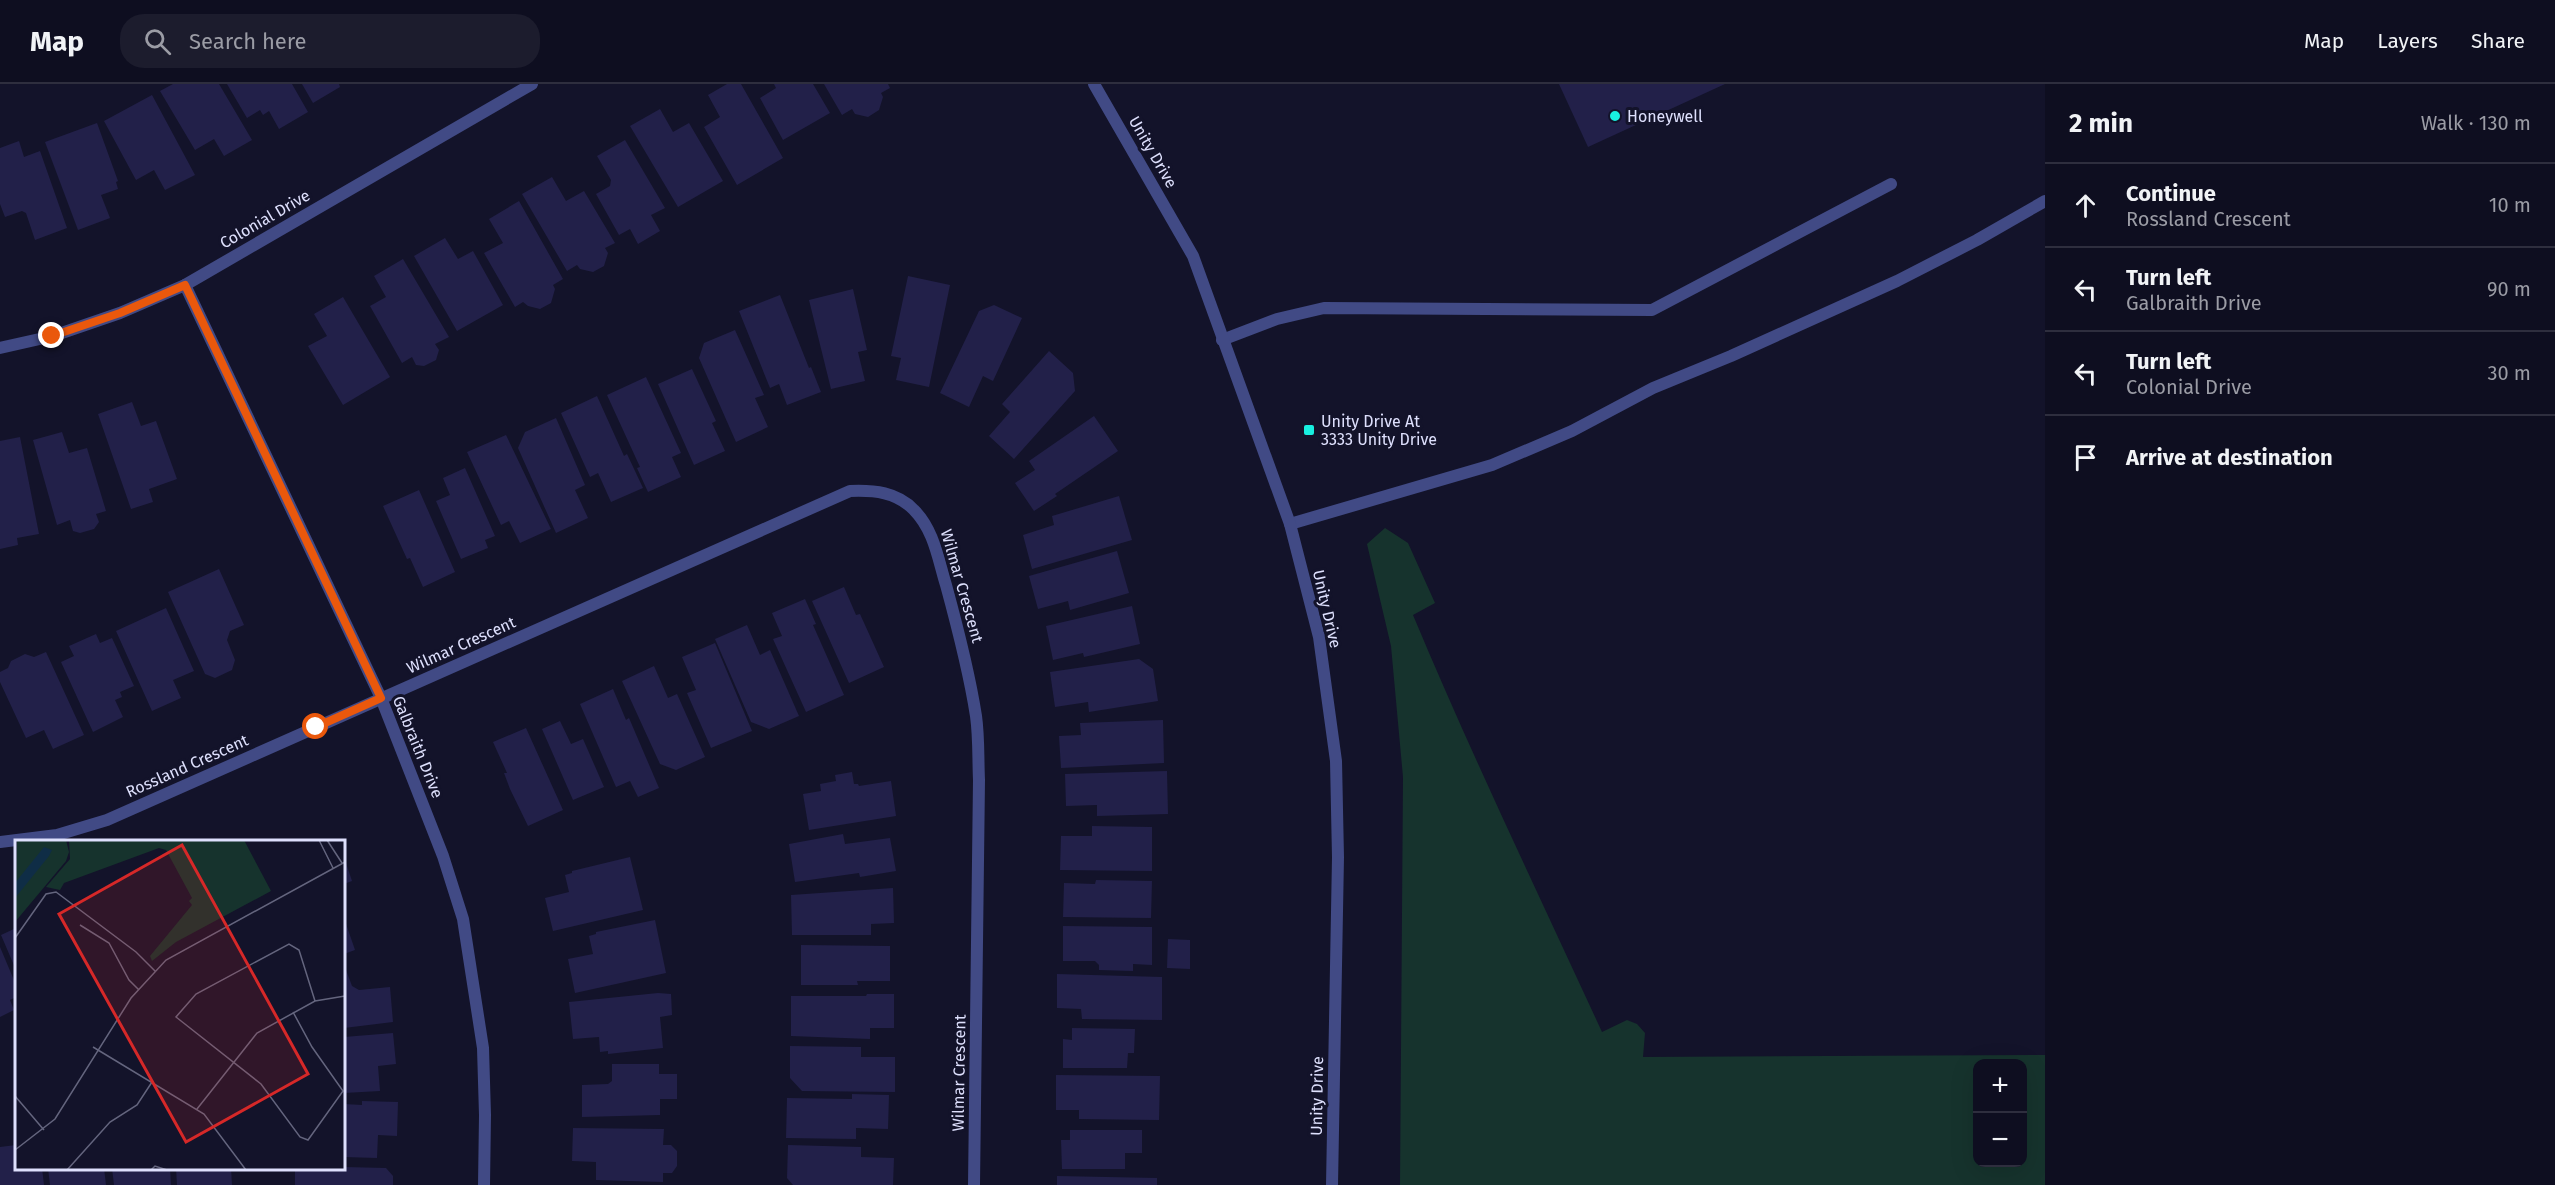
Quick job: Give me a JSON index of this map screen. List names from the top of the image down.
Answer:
{
  "streets": {
    "street": [
      "Unity Drive",
      "Colonial Drive",
      "Wilmar Crescent",
      "Galbraith Drive",
      "Rossland Crescent"
    ]
  },
  "crossings": [
    ["Colonial Drive", "Galbraith Drive"],
    ["Wilmar Crescent", "Galbraith Drive"],
    ["Wilmar Crescent", "Rossland Crescent"],
    ["Galbraith Drive", "Rossland Crescent"]
  ],
  "places": {
    "other": ["Honeywell"],
    "transit": ["Unity Drive At 3333 Unity Drive"]
  },
  "page": {
    "header": "Map",
    "search": "Search here",
    "nav": ["Map", "Layers", "Share"],
    "heading": ["2 min", "Walk · 130 m"],
    "list": [
      ["Continue", "Rossland Crescent", "10 m"],
      ["Turn left", "Galbraith Drive", "90 m"],
      ["Turn left", "Colonial Drive", "30 m"],
      "Arrive at destination"
    ],
    "map_buttons": ["+", "−"]
  }
}
